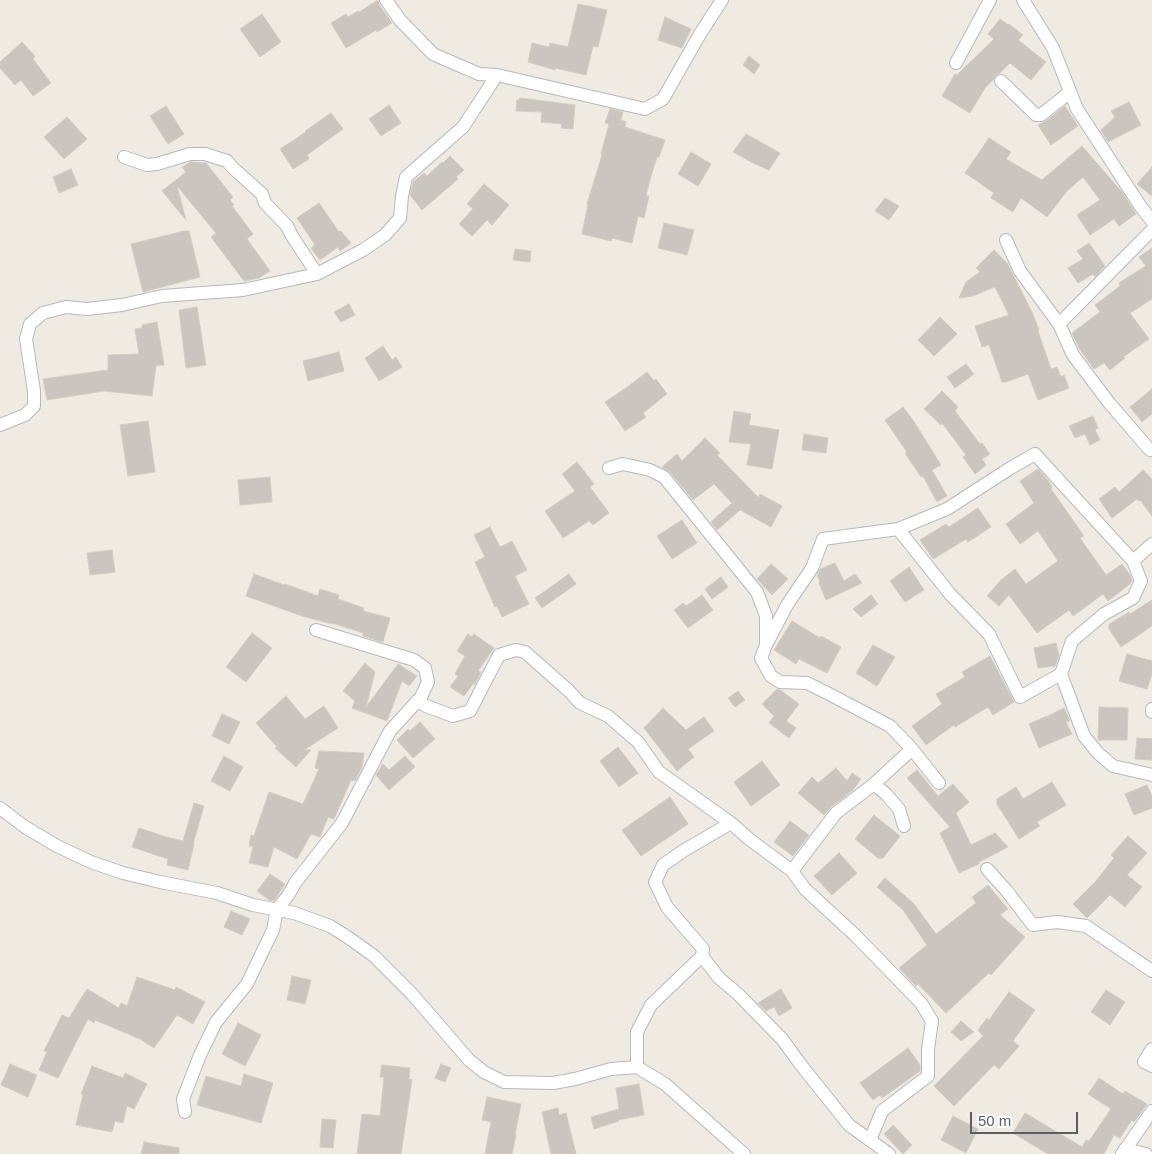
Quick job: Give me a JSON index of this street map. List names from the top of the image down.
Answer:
{
  "scale_bar": "50 m"
}
